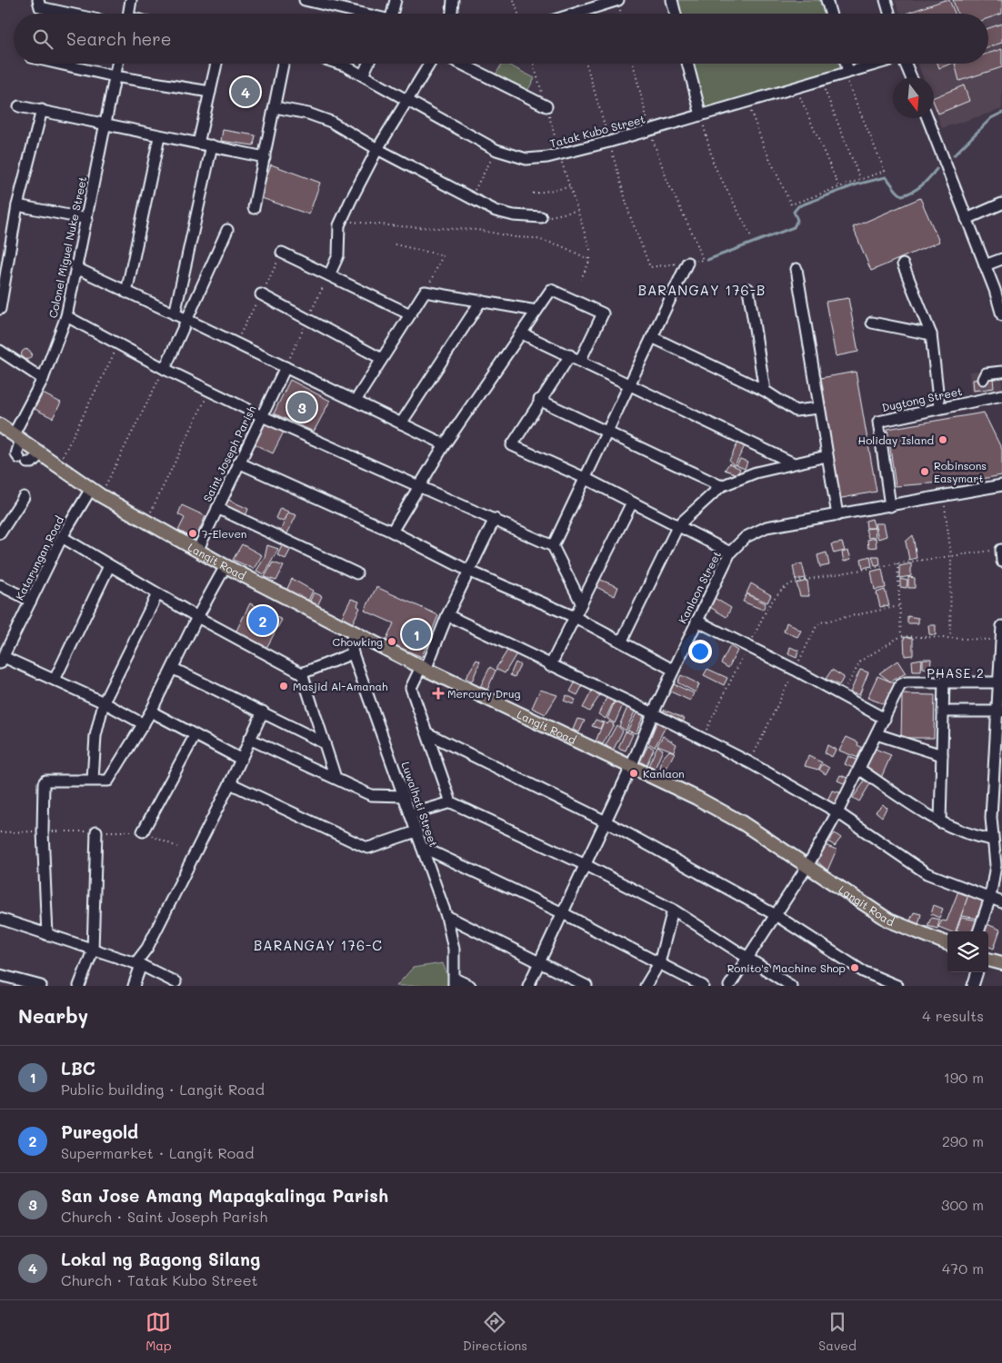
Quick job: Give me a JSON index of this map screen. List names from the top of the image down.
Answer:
{
  "streets": {
    "main road": ["Langit Road"],
    "street": [
      "Tatak Kubo Street",
      "Colonel Miguel Nuke Street",
      "Dugtong Street",
      "Saint Joseph Parish",
      "Katarungan Road",
      "Kanlaon Street",
      "Luwalhati Street"
    ]
  },
  "crossings": [
    ["Colonel Miguel Nuke Street", "Langit Road"],
    ["Dugtong Street", "Kanlaon Street"],
    ["Saint Joseph Parish", "Langit Road"],
    ["Katarungan Road", "Langit Road"],
    ["Langit Road", "Kanlaon Street"],
    ["Langit Road", "Luwalhati Street"]
  ],
  "districts": ["BARANGAY 176-B", "PHASE 2", "BARANGAY 176-C"],
  "places": {
    "other": [
      "Holiday Island",
      "Robinsons Easymart",
      "7-Eleven",
      "Chowking",
      "Masjid Al-Amanah",
      "Kanlaon",
      "Ronito's Machine Shop"
    ],
    "health": ["Mercury Drug"]
  },
  "north": "bottom",
  "page": {
    "search": "Search here",
    "pins": [
      "4",
      "3",
      "2",
      "1"
    ],
    "heading": ["Nearby", "4 results"],
    "list": [
      {
        "mark": "1",
        "name": "LBC",
        "note": "Public building · Langit Road",
        "value": "190 m"
      },
      {
        "mark": "2",
        "name": "Puregold",
        "note": "Supermarket · Langit Road",
        "value": "290 m"
      },
      {
        "mark": "3",
        "name": "San Jose Amang Mapagkalinga Parish",
        "note": "Church · Saint Joseph Parish",
        "value": "300 m"
      },
      {
        "mark": "4",
        "name": "Lokal ng Bagong Silang",
        "note": "Church · Tatak Kubo Street",
        "value": "470 m"
      }
    ],
    "nav": ["Map", "Directions", "Saved"]
  }
}
